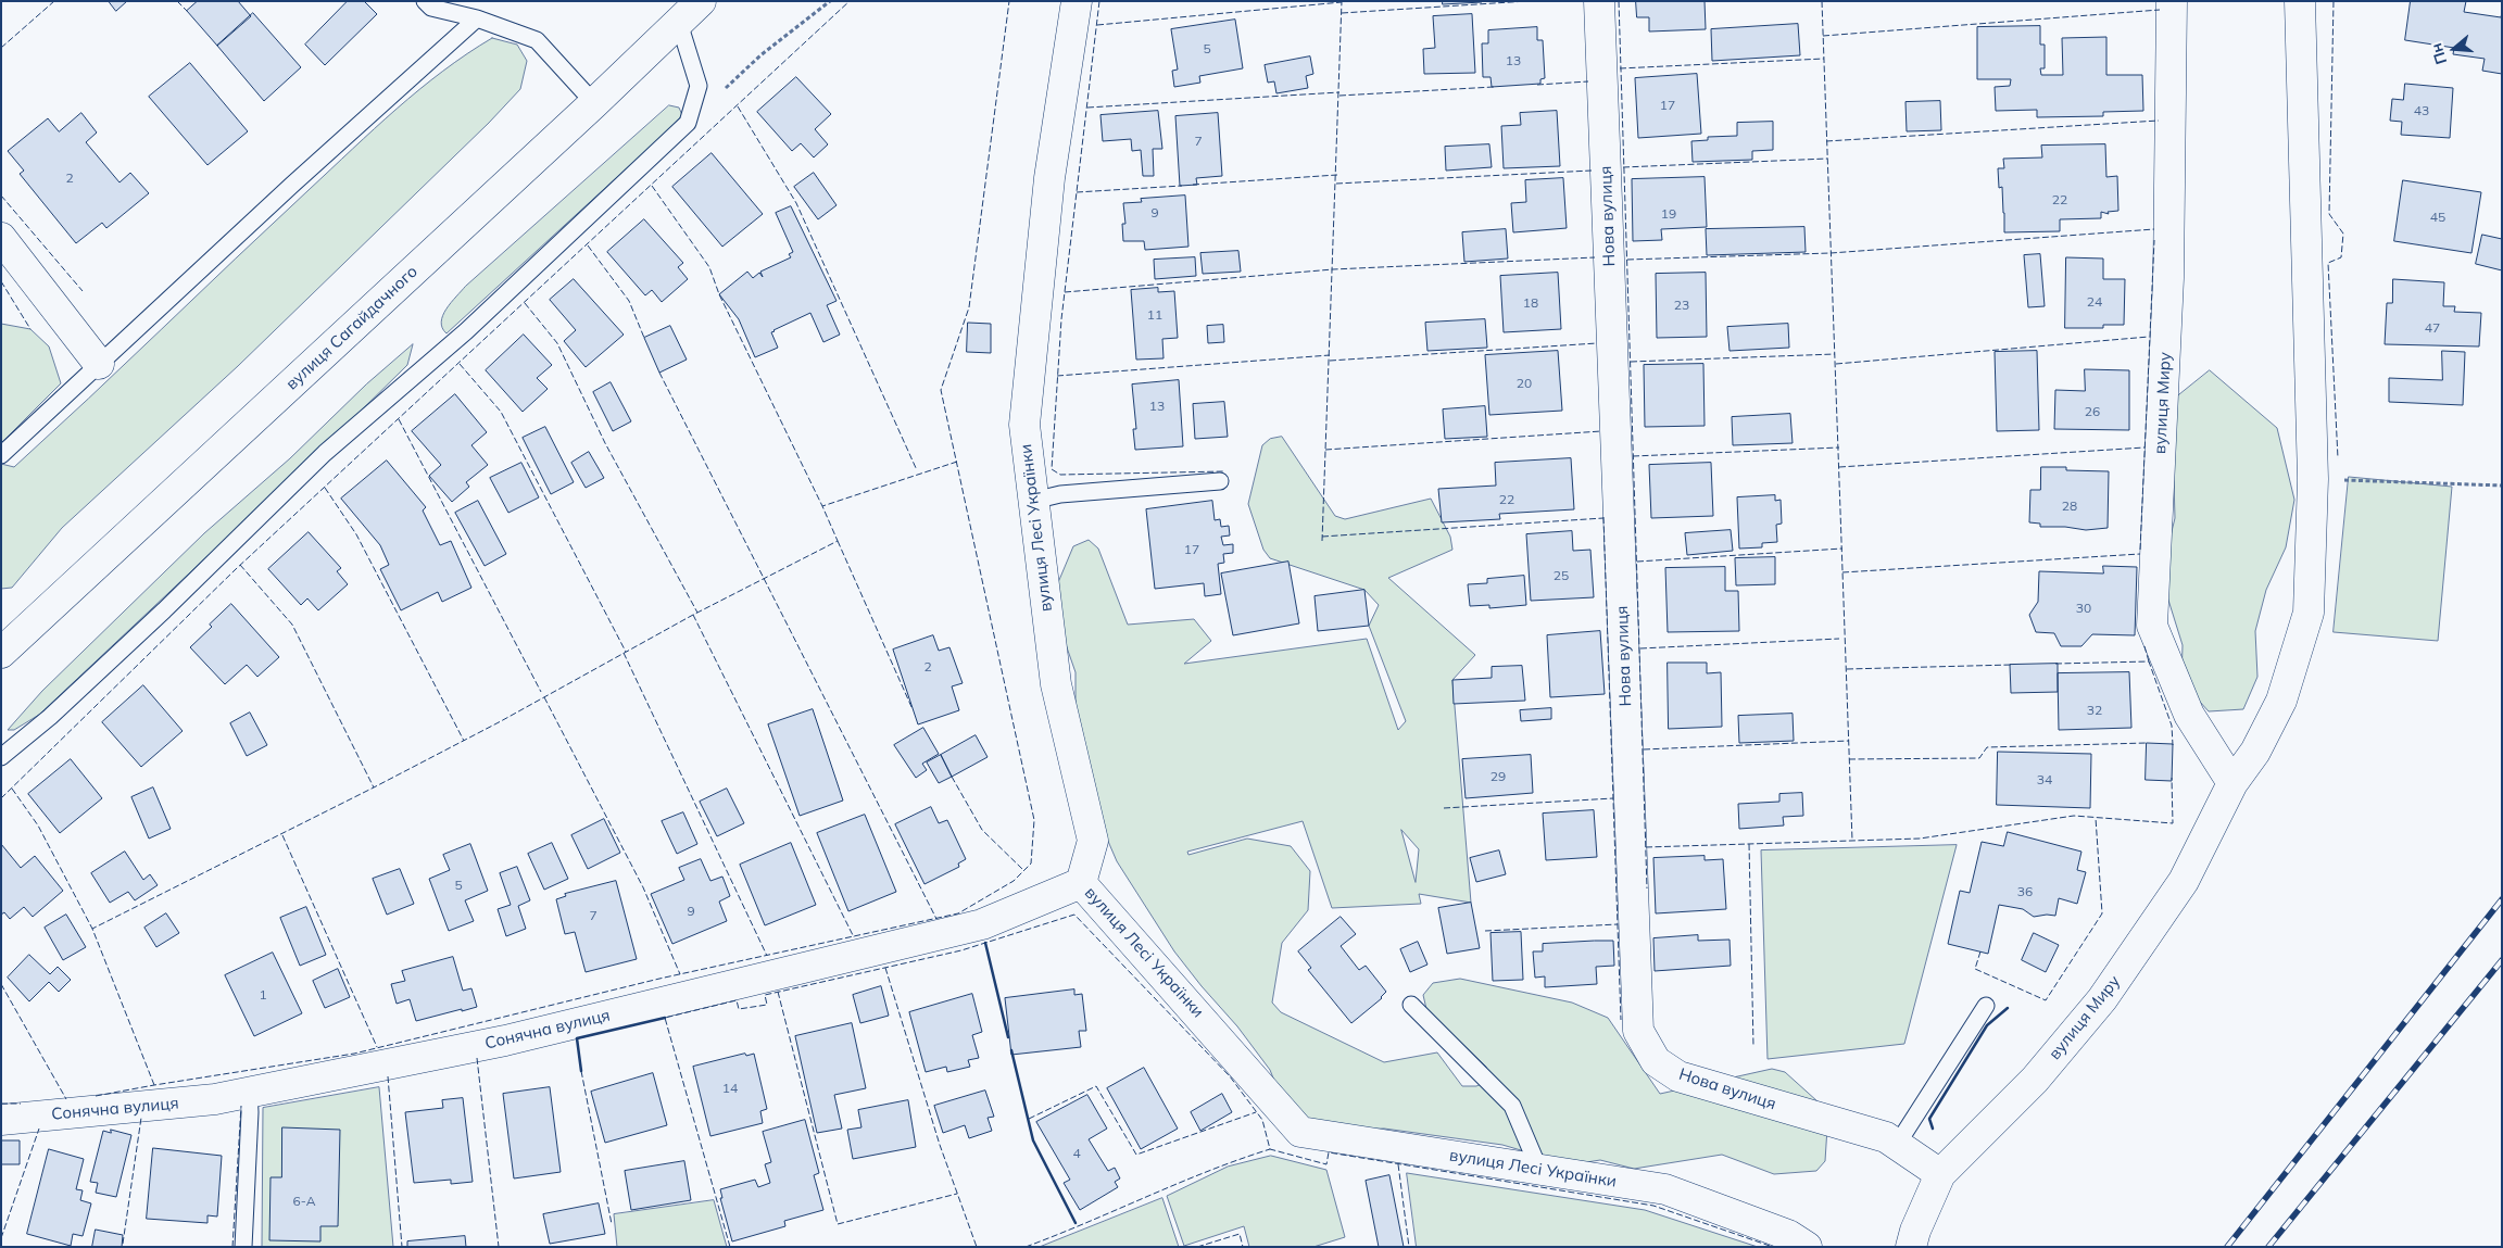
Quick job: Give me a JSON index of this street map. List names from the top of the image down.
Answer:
{
  "streets": {
    "street": [
      "Нова вулиця",
      "вулиця Сагайдачного",
      "вулиця Миру",
      "вулиця Лесі Українки",
      "Сонячна вулиця"
    ]
  },
  "crossings": [
    ["вулиця Лесі Українки", "Сонячна вулиця"]
  ],
  "house_numbers": [
    "5",
    "13",
    "17",
    "43",
    "7",
    "2",
    "22",
    "9",
    "19",
    "45",
    "24",
    "18",
    "23",
    "11",
    "47",
    "20",
    "13",
    "26",
    "22",
    "28",
    "17",
    "25",
    "30",
    "2",
    "32",
    "29",
    "34",
    "5",
    "36",
    "9",
    "7",
    "1",
    "14",
    "4",
    "6-А"
  ],
  "north": "left"
}
